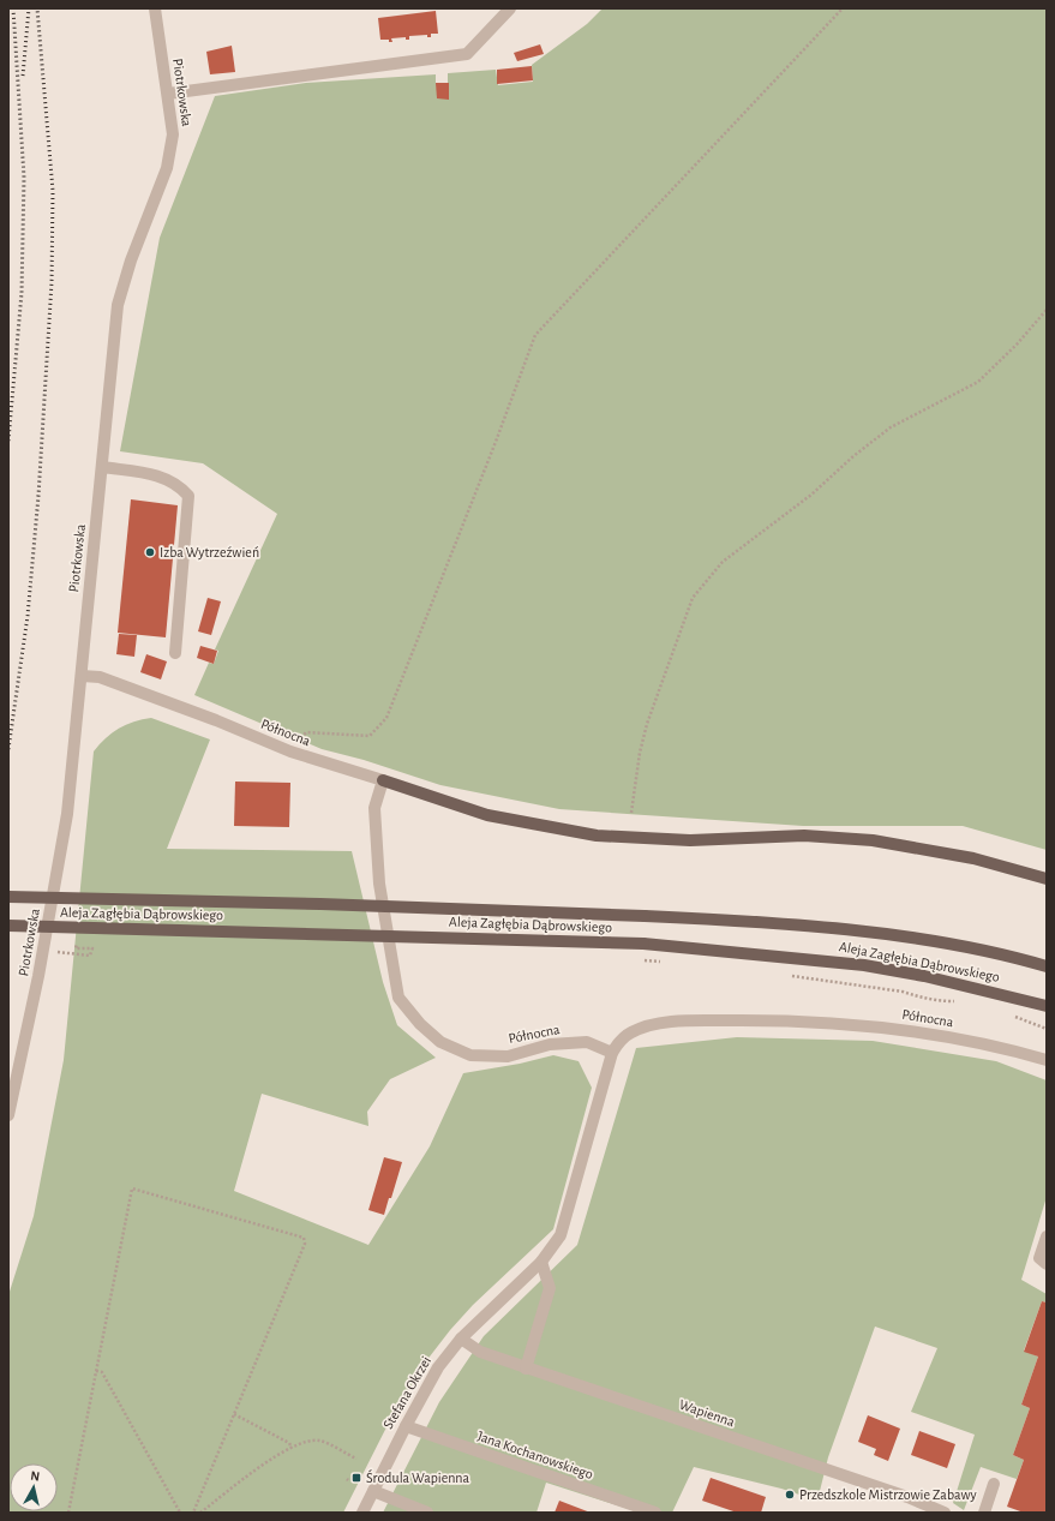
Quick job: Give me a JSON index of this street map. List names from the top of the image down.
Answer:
{
  "streets": {
    "main road": ["Aleja Zagłębia Dąbrowskiego"],
    "street": [
      "Piotrkowska",
      "Północna",
      "Stefana Okrzei",
      "Wapienna",
      "Jana Kochanowskiego"
    ]
  },
  "crossings": [
    ["Piotrkowska", "Północna"],
    ["Północna", "Stefana Okrzei"],
    ["Stefana Okrzei", "Wapienna"],
    ["Stefana Okrzei", "Jana Kochanowskiego"]
  ],
  "places": {
    "other": ["Izba Wytrzeźwień", "Przedszkole Mistrzowie Zabawy"],
    "transit": ["Środula Wapienna"]
  },
  "north": "top"
}
